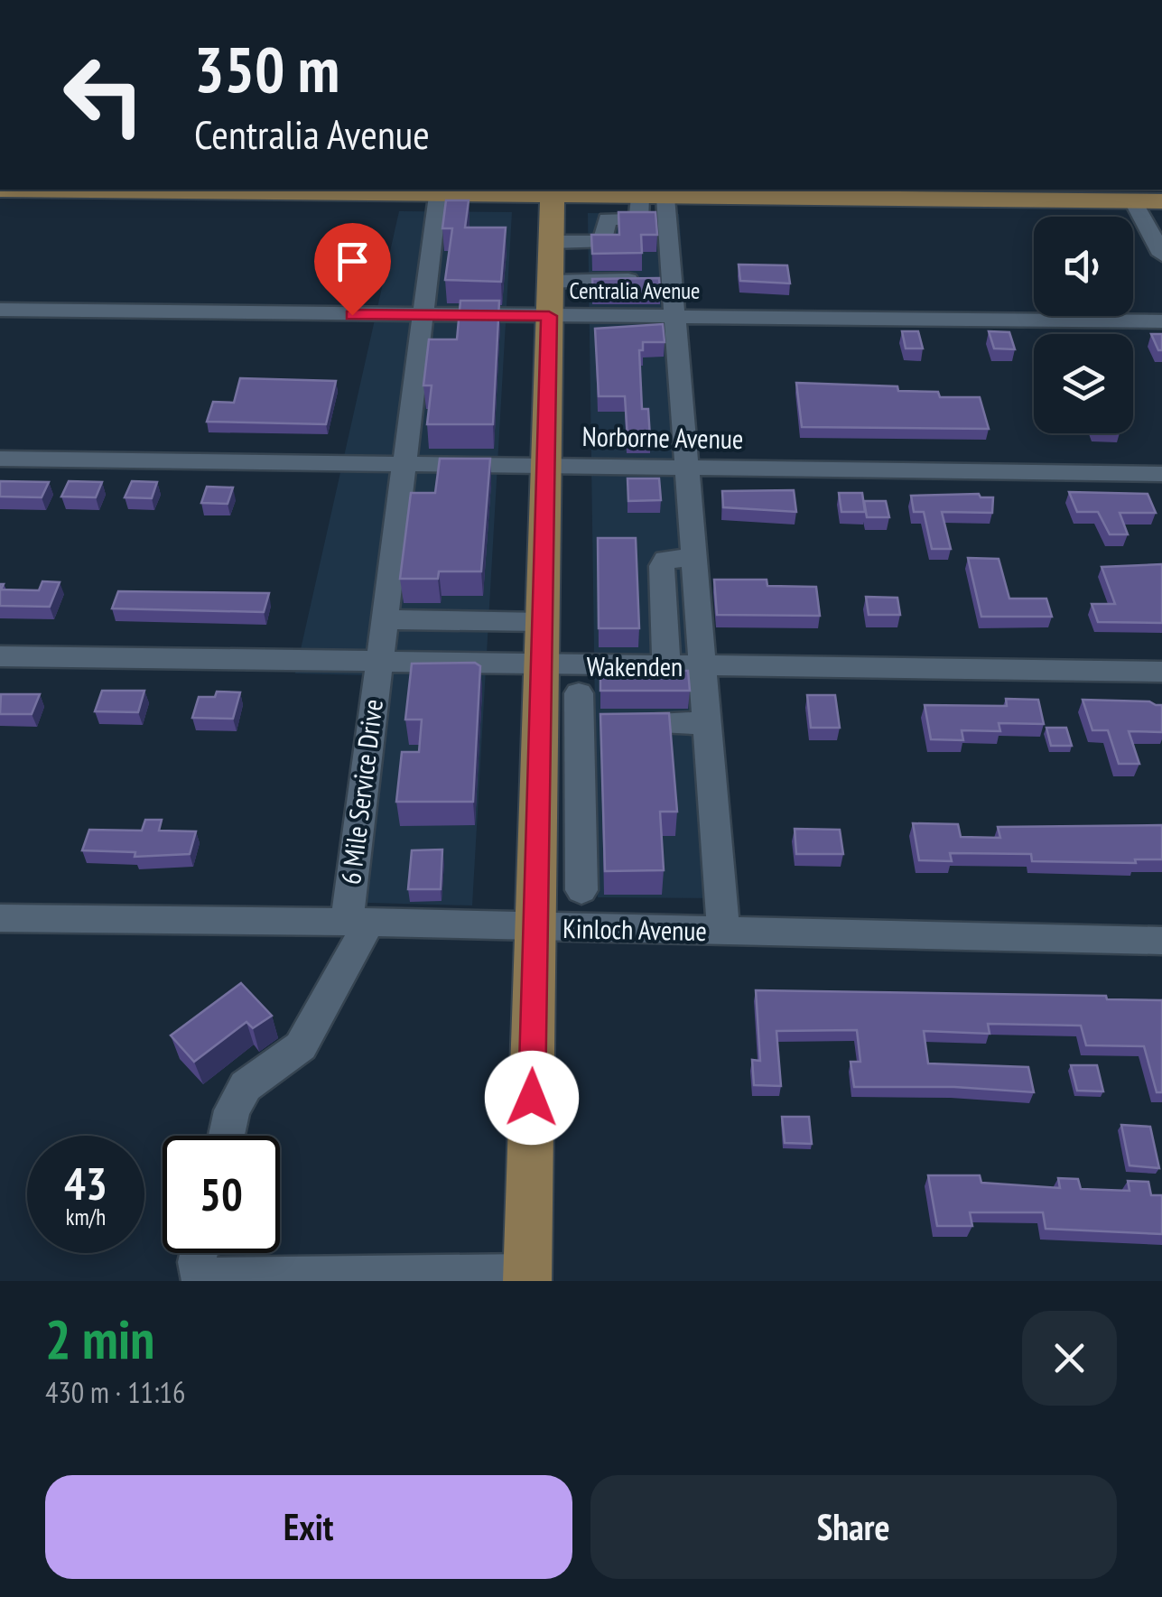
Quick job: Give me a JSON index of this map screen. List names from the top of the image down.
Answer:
{
  "streets": {
    "street": [
      "Centralia Avenue",
      "Norborne Avenue",
      "Wakenden",
      "6 Mile Service Drive",
      "Kinloch Avenue"
    ]
  },
  "crossings": [
    ["Norborne Avenue", "6 Mile Service Drive"],
    ["Wakenden", "6 Mile Service Drive"],
    ["6 Mile Service Drive", "Kinloch Avenue"]
  ],
  "page": {
    "turn": ["350 m", "Centralia Avenue"],
    "speed": "43 km/h",
    "limit": "50",
    "heading": ["2 min", "430 m · 11:16"],
    "buttons": ["Exit", "Share"]
  }
}
